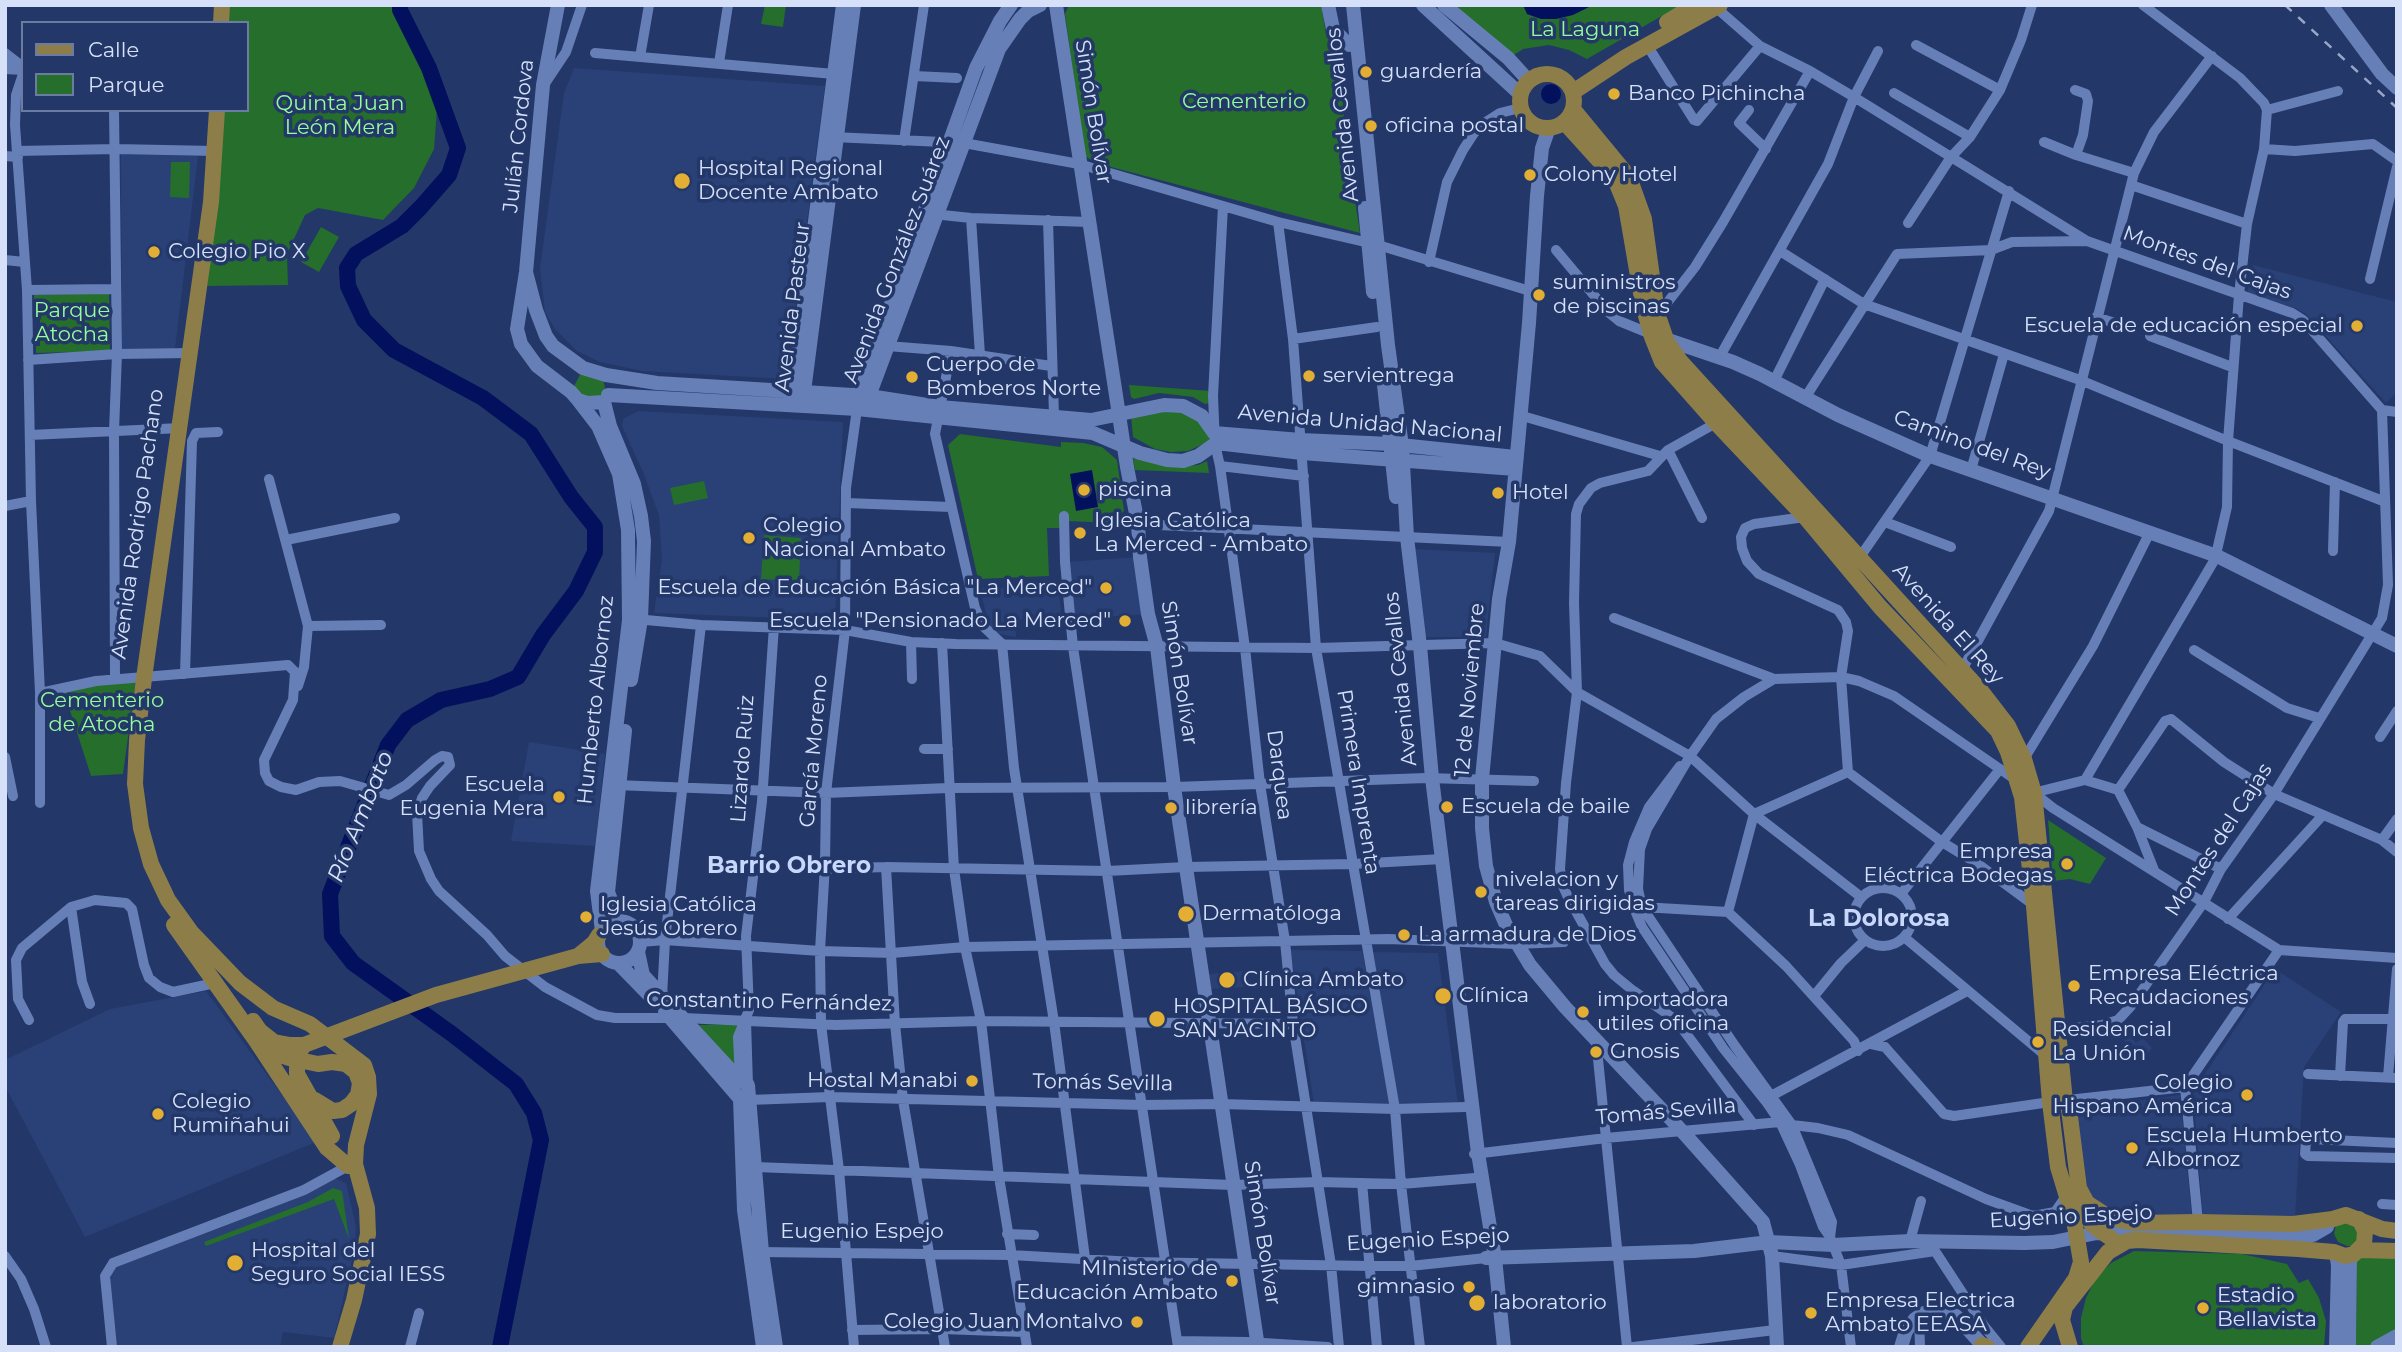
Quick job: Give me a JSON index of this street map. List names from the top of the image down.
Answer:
{
  "streets": {
    "main road": [
      "Simón Bolívar",
      "Avenida Cevallos",
      "Julián Cordova",
      "Avenida González Suárez",
      "Avenida Pasteur",
      "Avenida Unidad Nacional",
      "Camino del Rey",
      "Avenida Rodrigo Pachano",
      "Avenida El Rey",
      "12 de Noviembre",
      "Humberto Albornoz",
      "Lizardo Ruiz",
      "Eugenio Espejo"
    ],
    "street": [
      "Montes del Cajas",
      "García Moreno",
      "Darquea",
      "Primera Imprenta",
      "Constantino Fernández",
      "Tomás Sevilla"
    ]
  },
  "crossings": [
    ["Simón Bolívar", "Avenida Unidad Nacional"],
    ["Simón Bolívar", "Constantino Fernández"],
    ["Simón Bolívar", "Tomás Sevilla"],
    ["Simón Bolívar", "Eugenio Espejo"],
    ["Avenida Cevallos", "Avenida Unidad Nacional"],
    ["Avenida Cevallos", "Tomás Sevilla"],
    ["Avenida Cevallos", "Eugenio Espejo"],
    ["Julián Cordova", "Avenida Unidad Nacional"],
    ["Julián Cordova", "Humberto Albornoz"],
    ["Avenida González Suárez", "Avenida Unidad Nacional"],
    ["Avenida González Suárez", "García Moreno"],
    ["Montes del Cajas", "Camino del Rey"],
    ["Montes del Cajas", "Avenida El Rey"],
    ["Avenida Pasteur", "Avenida Unidad Nacional"],
    ["Avenida Unidad Nacional", "12 de Noviembre"],
    ["Avenida Unidad Nacional", "Humberto Albornoz"],
    ["Avenida Unidad Nacional", "García Moreno"],
    ["Avenida Unidad Nacional", "Darquea"],
    ["Avenida Unidad Nacional", "Primera Imprenta"],
    ["Camino del Rey", "Avenida El Rey"],
    ["Avenida El Rey", "12 de Noviembre"],
    ["12 de Noviembre", "Tomás Sevilla"],
    ["12 de Noviembre", "Eugenio Espejo"],
    ["García Moreno", "Constantino Fernández"],
    ["García Moreno", "Tomás Sevilla"],
    ["García Moreno", "Eugenio Espejo"],
    ["Lizardo Ruiz", "Constantino Fernández"],
    ["Lizardo Ruiz", "Tomás Sevilla"],
    ["Lizardo Ruiz", "Eugenio Espejo"],
    ["Darquea", "Constantino Fernández"],
    ["Darquea", "Tomás Sevilla"],
    ["Darquea", "Eugenio Espejo"],
    ["Primera Imprenta", "Tomás Sevilla"],
    ["Primera Imprenta", "Eugenio Espejo"]
  ],
  "districts": ["Barrio Obrero", "La Dolorosa"],
  "water": ["Río Ambato"],
  "parks": [
    "La Laguna",
    "Cementerio",
    "Quinta Juan León Mera",
    "Parque Atocha",
    "Cementerio de Atocha"
  ],
  "places": [
    "guardería",
    "Banco Pichincha",
    "oficina postal",
    "Colony Hotel",
    "Hospital Regional Docente Ambato",
    "Colegio Pio X",
    "suministros de piscinas",
    "Escuela de educación especial",
    "servientrega",
    "Cuerpo de Bomberos Norte",
    "piscina",
    "Hotel",
    "Iglesia Católica La Merced - Ambato",
    "Colegio Nacional Ambato",
    "Escuela de Educación Básica \"La Merced\"",
    "Escuela \"Pensionado La Merced\"",
    "Escuela Eugenia Mera",
    "Escuela de baile",
    "librería",
    "Empresa Eléctrica Bodegas",
    "nivelacion y tareas dirigidas",
    "Dermatóloga",
    "Iglesia Católica Jesús Obrero",
    "La armadura de Dios",
    "Clínica Ambato",
    "Empresa Eléctrica Recaudaciones",
    "Clínica",
    "importadora utiles oficina",
    "HOSPITAL BÁSICO SAN JACINTO",
    "Residencial La Unión",
    "Gnosis",
    "Hostal Manabi",
    "Colegio Hispano América",
    "Colegio Rumiñahui",
    "Escuela Humberto Albornoz",
    "Hospital del Seguro Social IESS",
    "MInisterio de Educación Ambato",
    "gimnasio",
    "laboratorio",
    "Estadio Bellavista",
    "Empresa Electrica Ambato EEASA",
    "Colegio Juan Montalvo"
  ],
  "legend": ["Calle", "Parque"]
}
